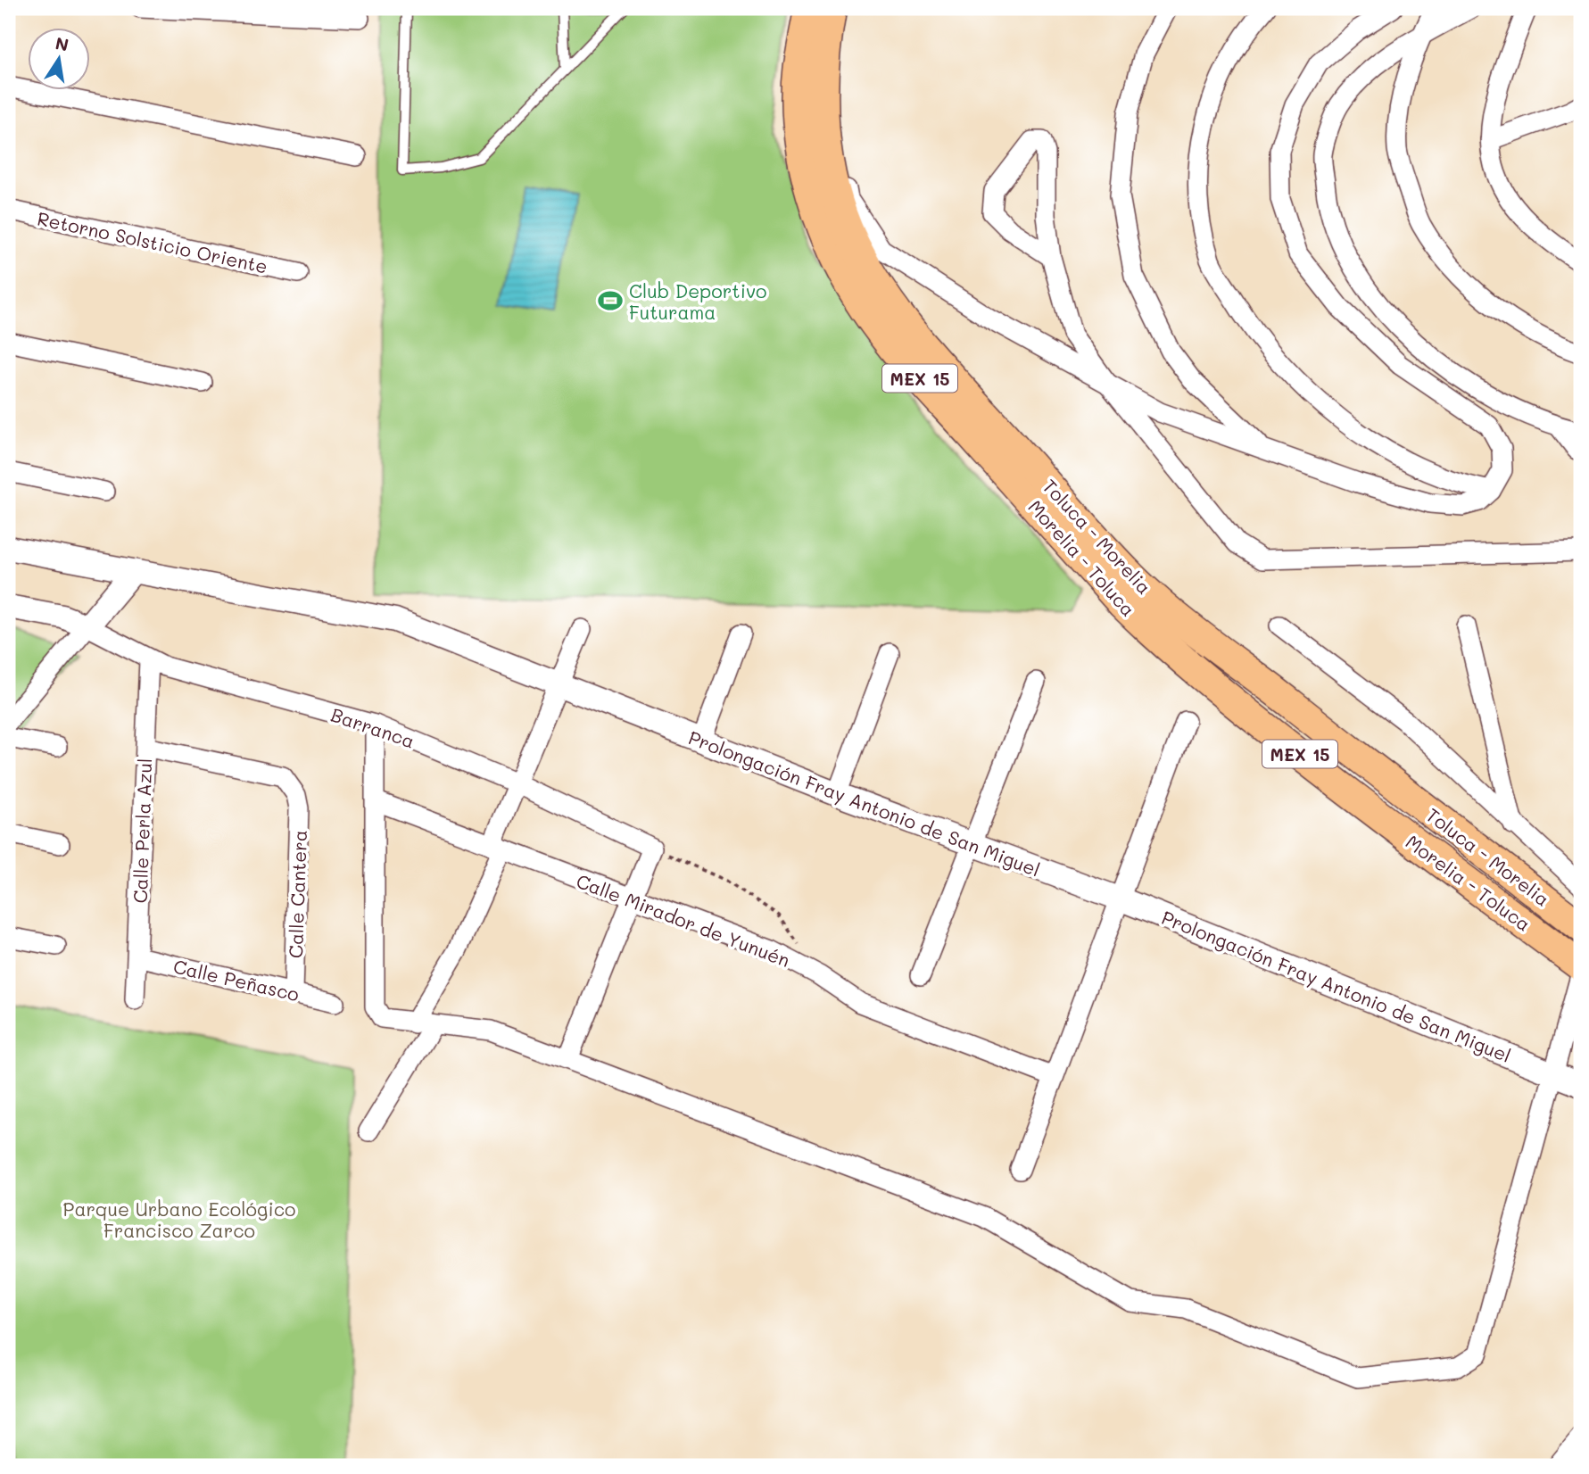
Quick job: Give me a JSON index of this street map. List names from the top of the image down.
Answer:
{
  "streets": {
    "main road": ["MEX 15", "Toluca - Morelia", "Morelia - Toluca"],
    "street": [
      "Retorno Solsticio Oriente",
      "Barranca",
      "Prolongación Fray Antonio de San Miguel",
      "Calle Perla Azul",
      "Calle Cantera",
      "Calle Mirador de Yunuén",
      "Calle Peñasco"
    ]
  },
  "crossings": [
    ["Barranca", "Calle Perla Azul"],
    ["Calle Perla Azul", "Calle Cantera"],
    ["Calle Perla Azul", "Calle Peñasco"],
    ["Calle Cantera", "Calle Peñasco"]
  ],
  "parks": ["Parque Urbano Ecológico Francisco Zarco"],
  "places": {
    "sports": ["Club Deportivo Futurama"]
  },
  "north": "top"
}
